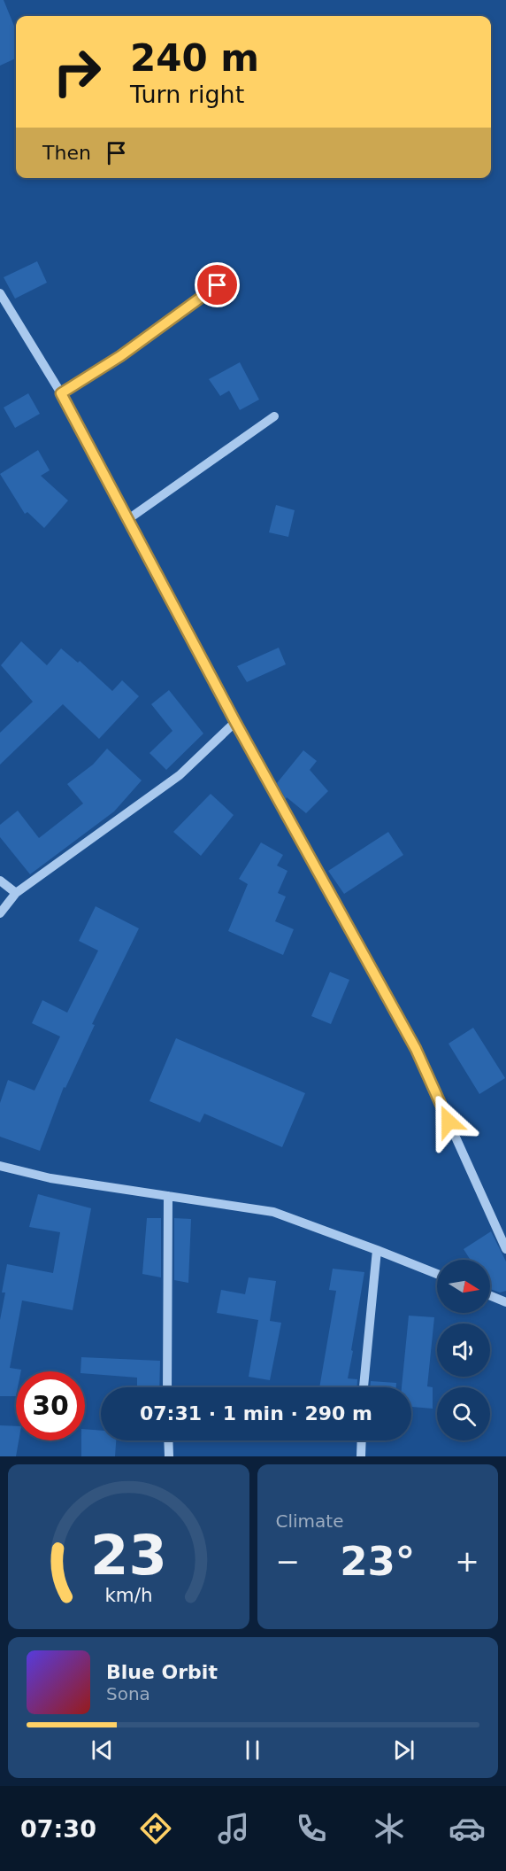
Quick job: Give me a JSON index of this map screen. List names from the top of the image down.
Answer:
{
  "north": "right",
  "page": {
    "turn": ["240 m", "Turn right"],
    "then": "Then",
    "limit": "30",
    "trip": "07:31 · 1 min · 290 m",
    "tile": "Climate",
    "heat": ["−", "23°", "+"],
    "song": ["Blue Orbit", "Sona"],
    "tabs": "07:30",
    "gauge": ["23", "km/h"]
  }
}
